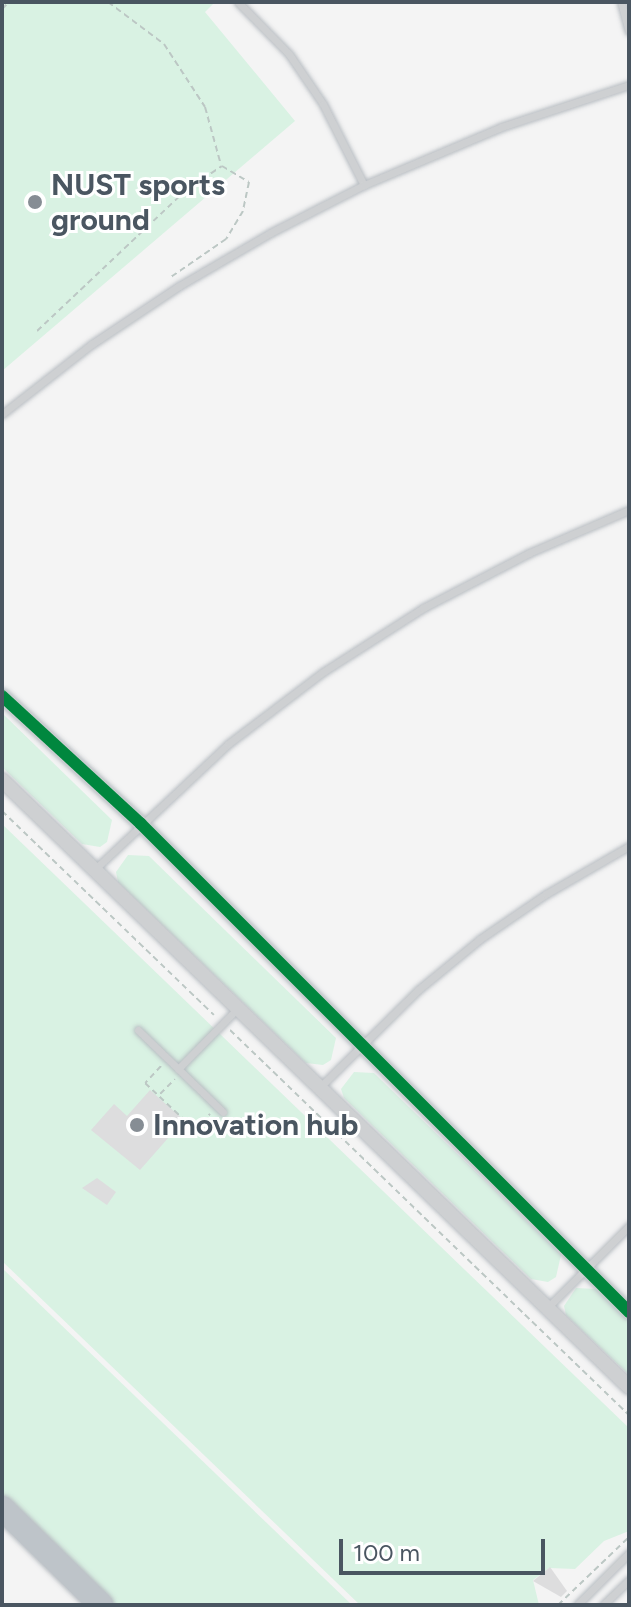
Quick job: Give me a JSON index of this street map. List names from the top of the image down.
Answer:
{
  "places": ["NUST sports ground", "Innovation hub"],
  "scale_bar": "100 m"
}
